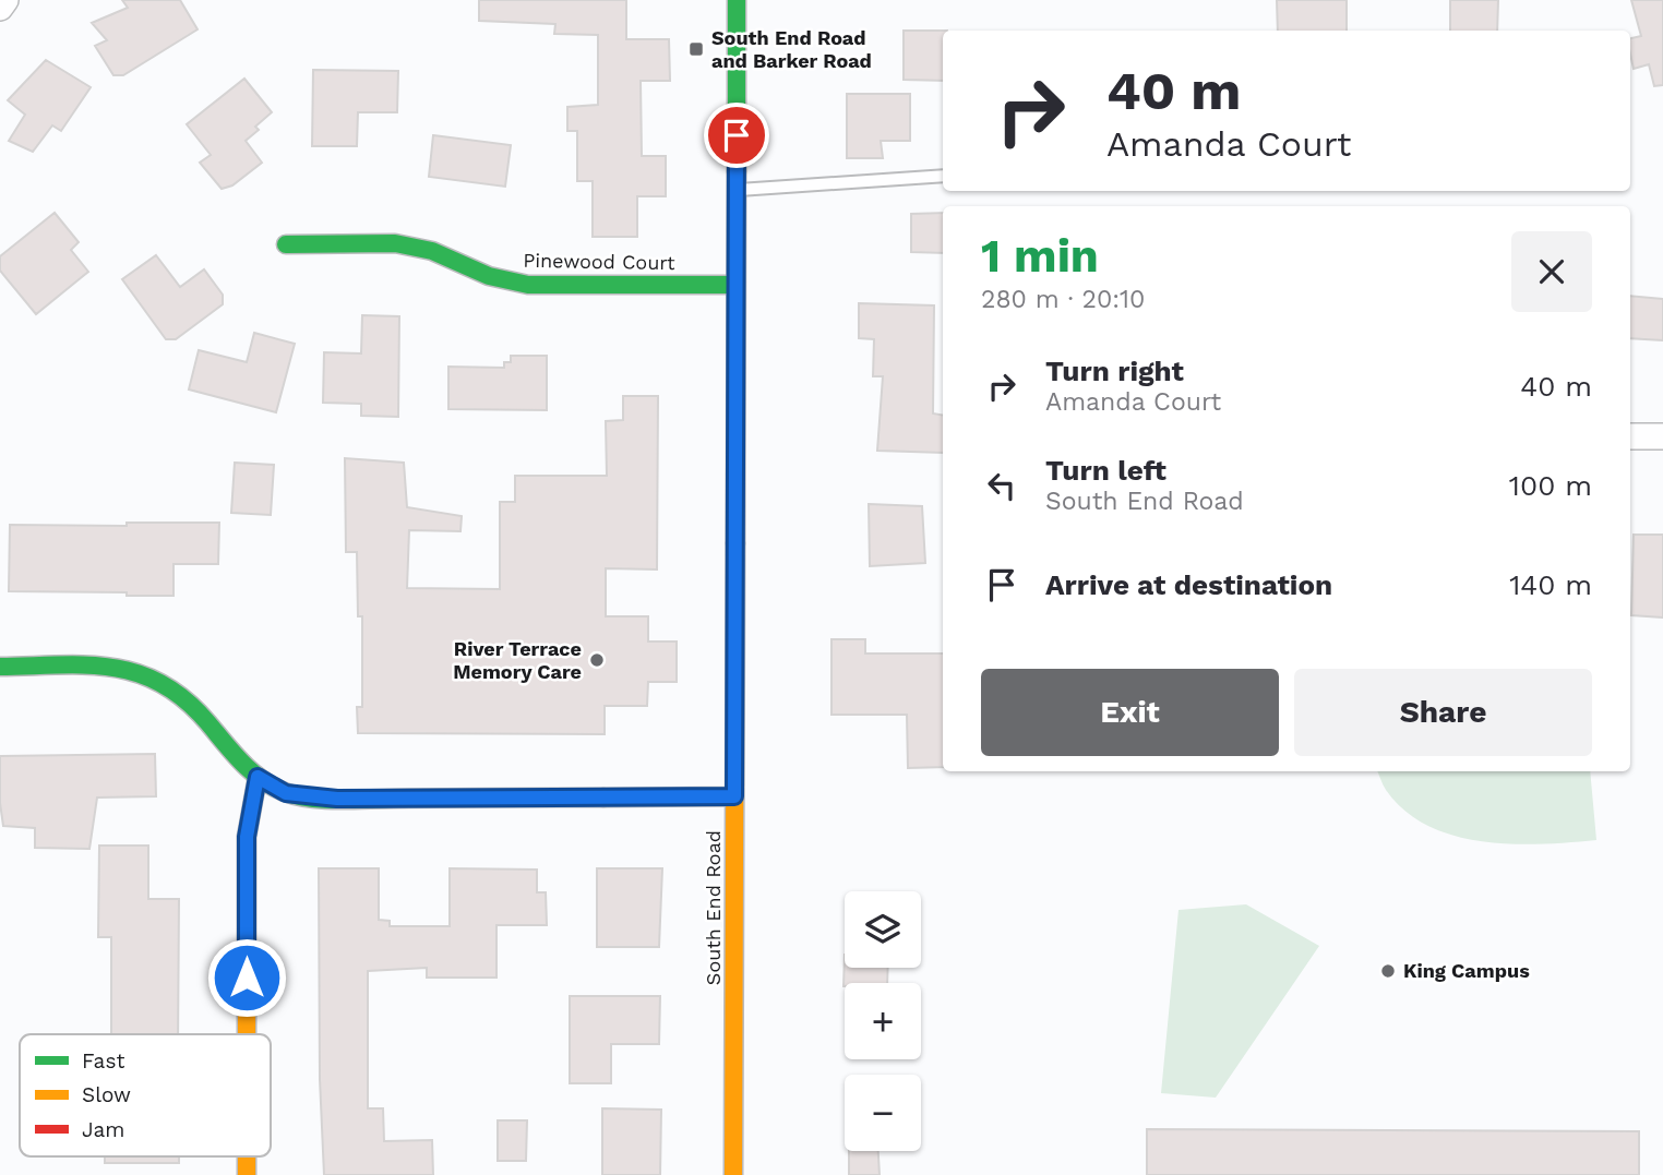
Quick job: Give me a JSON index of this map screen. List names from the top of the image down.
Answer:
{
  "streets": {
    "street": ["Pinewood Court", "South End Road"]
  },
  "crossings": [
    ["Pinewood Court", "South End Road"]
  ],
  "places": {
    "transit": ["South End Road and Barker Road"],
    "other": ["River Terrace Memory Care", "King Campus"]
  },
  "legend": ["Fast", "Slow", "Jam"],
  "page": {
    "turn": ["40 m", "Amanda Court"],
    "heading": ["1 min", "280 m · 20:10"],
    "list": [
      {
        "name": "Turn right",
        "note": "Amanda Court",
        "value": "40 m"
      },
      {
        "name": "Turn left",
        "note": "South End Road",
        "value": "100 m"
      },
      {
        "name": "Arrive at destination",
        "value": "140 m"
      }
    ],
    "buttons": ["Exit", "Share"],
    "map_buttons": ["+", "−"]
  }
}
